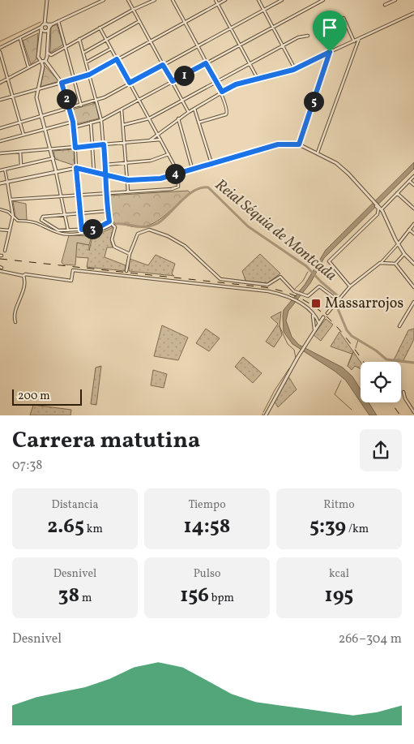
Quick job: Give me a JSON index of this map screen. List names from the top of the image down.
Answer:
{
  "water": ["Reial Séquia de Montcada"],
  "places": {
    "transit": ["Massarrojos"]
  },
  "scale_bar": "200 m",
  "page": {
    "pins": [
      "1",
      "2",
      "5",
      "4",
      "3"
    ],
    "scale": "200 m",
    "heading": ["Carrera matutina", "07:38"],
    "stats": [
      ["Distancia", "2.65 km"],
      ["Tiempo", "14:58"],
      ["Ritmo", "5:39 /km"],
      ["Desnivel", "38 m"],
      ["Pulso", "156 bpm"],
      ["kcal", "195"]
    ],
    "chart": ["Desnivel", "266–304 m"]
  }
}
